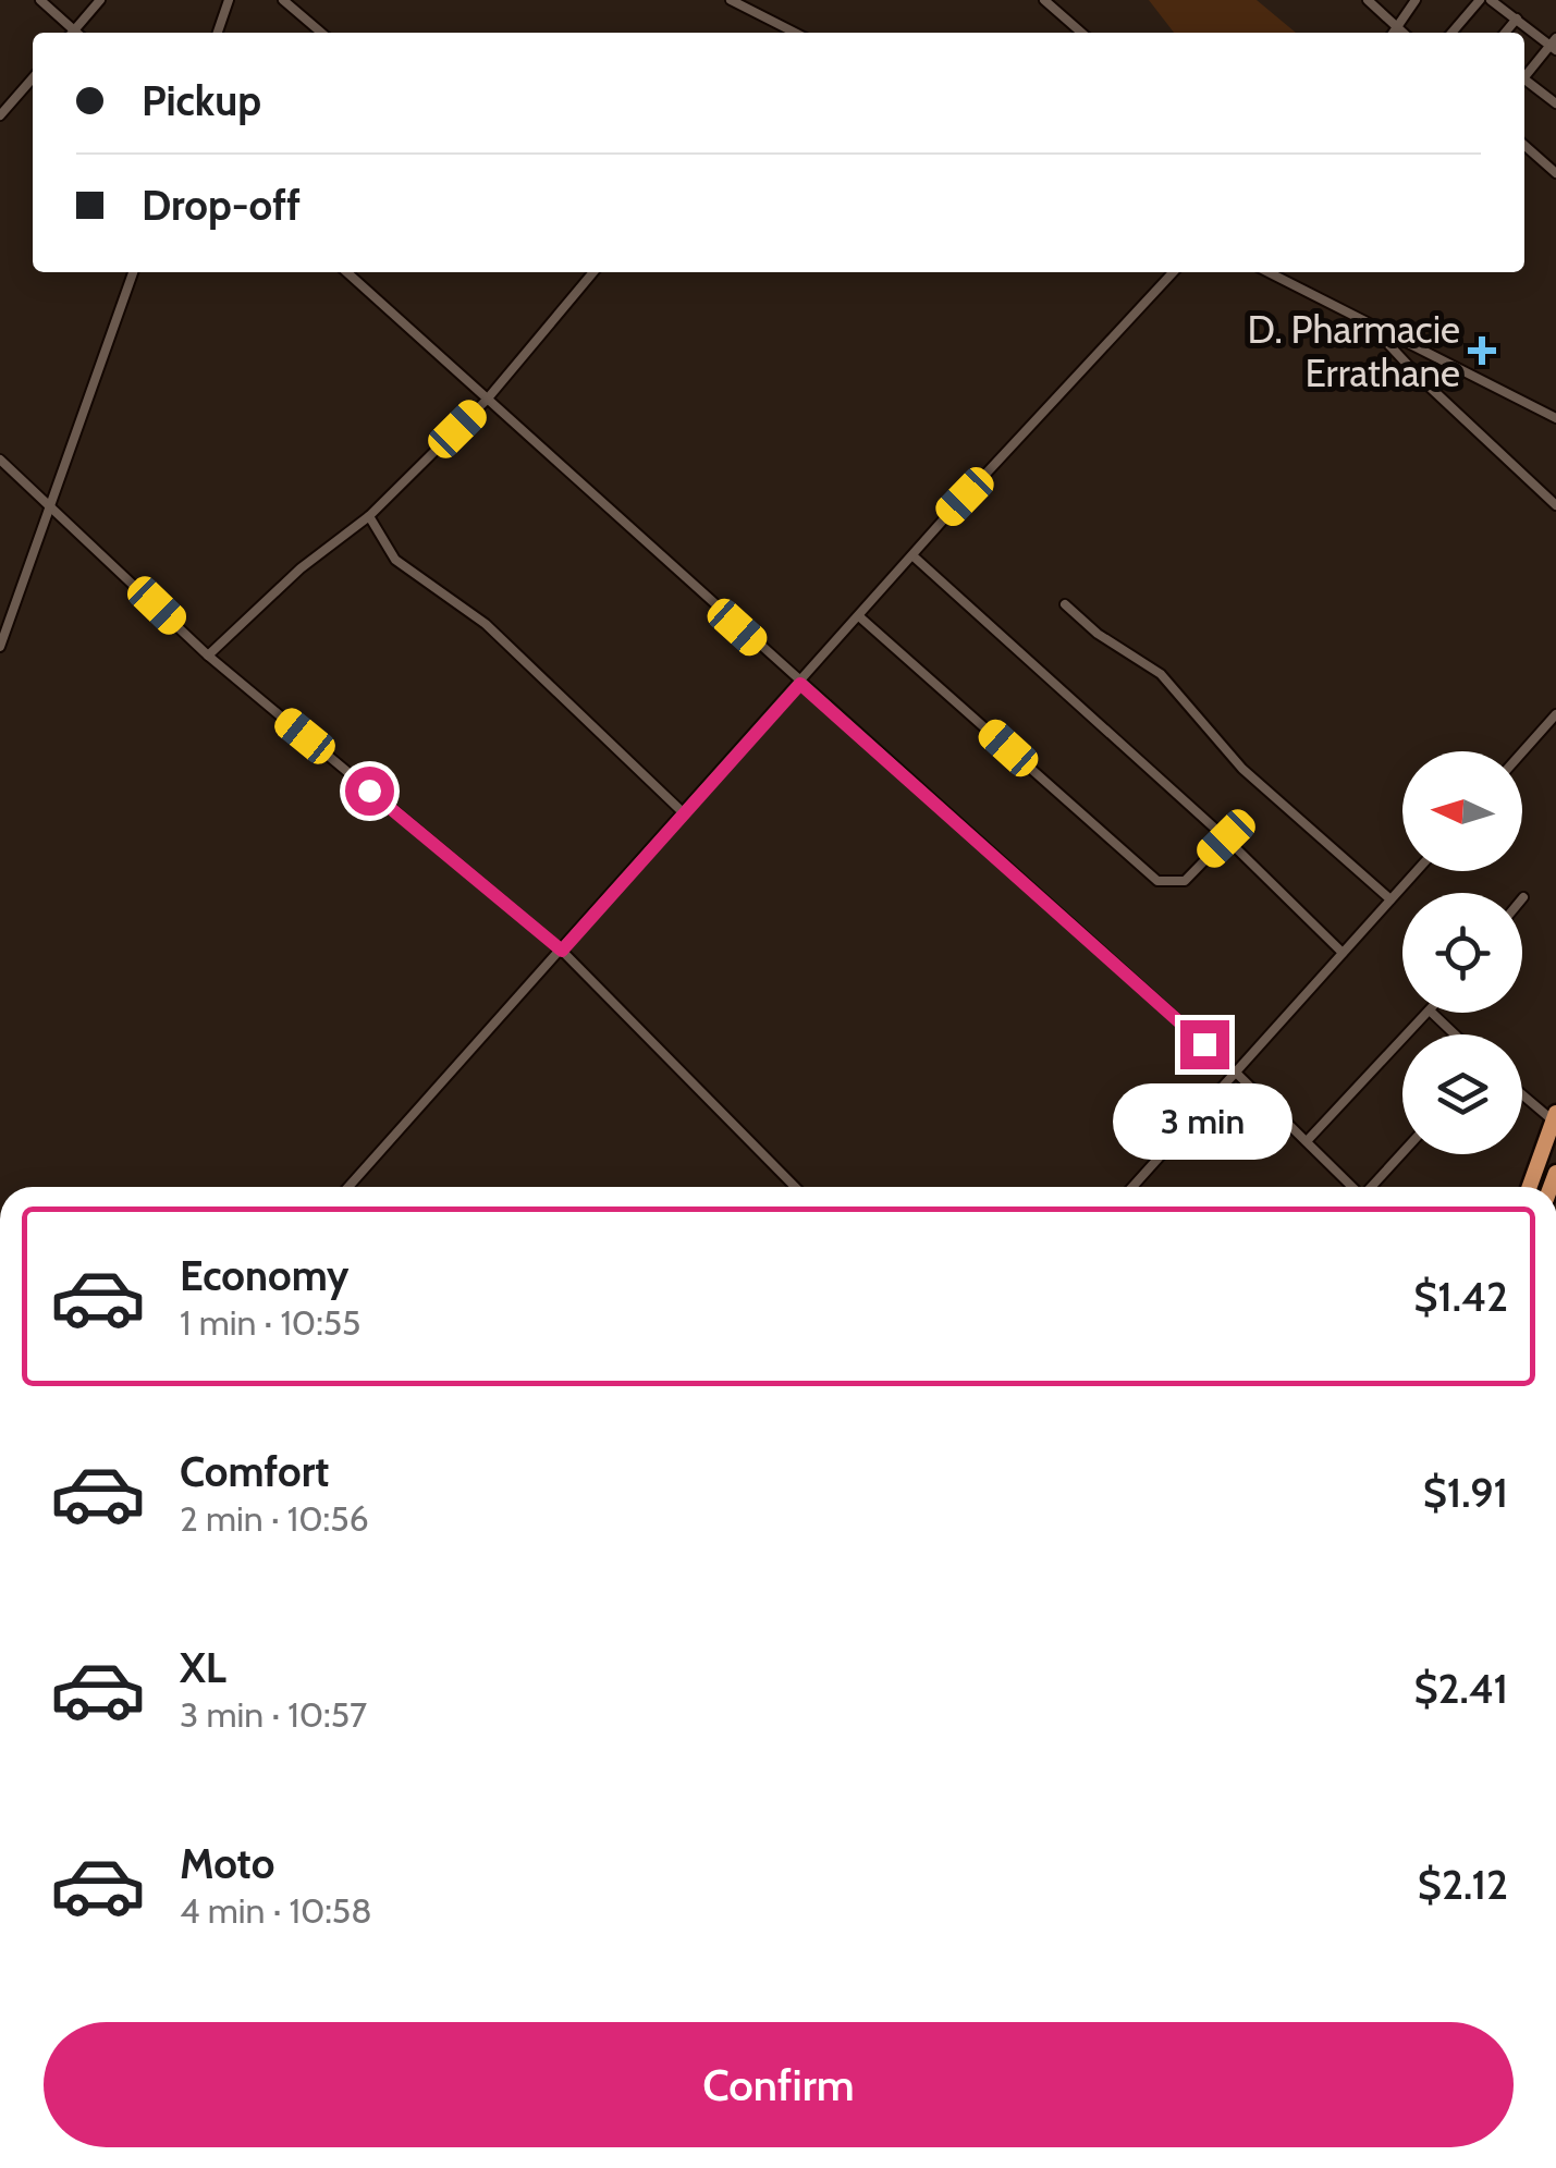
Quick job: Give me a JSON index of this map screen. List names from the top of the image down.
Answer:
{
  "places": {
    "health": ["D. Pharmacie Errathane"]
  },
  "north": "left",
  "page": {
    "banner": ["Pickup", "Drop-off"],
    "bubble": "3 min",
    "list": [
      {
        "name": "Economy",
        "note": "1 min · 10:55",
        "value": "$1.42"
      },
      {
        "name": "Comfort",
        "note": "2 min · 10:56",
        "value": "$1.91"
      },
      {
        "name": "XL",
        "note": "3 min · 10:57",
        "value": "$2.41"
      },
      {
        "name": "Moto",
        "note": "4 min · 10:58",
        "value": "$2.12"
      }
    ],
    "buttons": "Confirm"
  }
}
